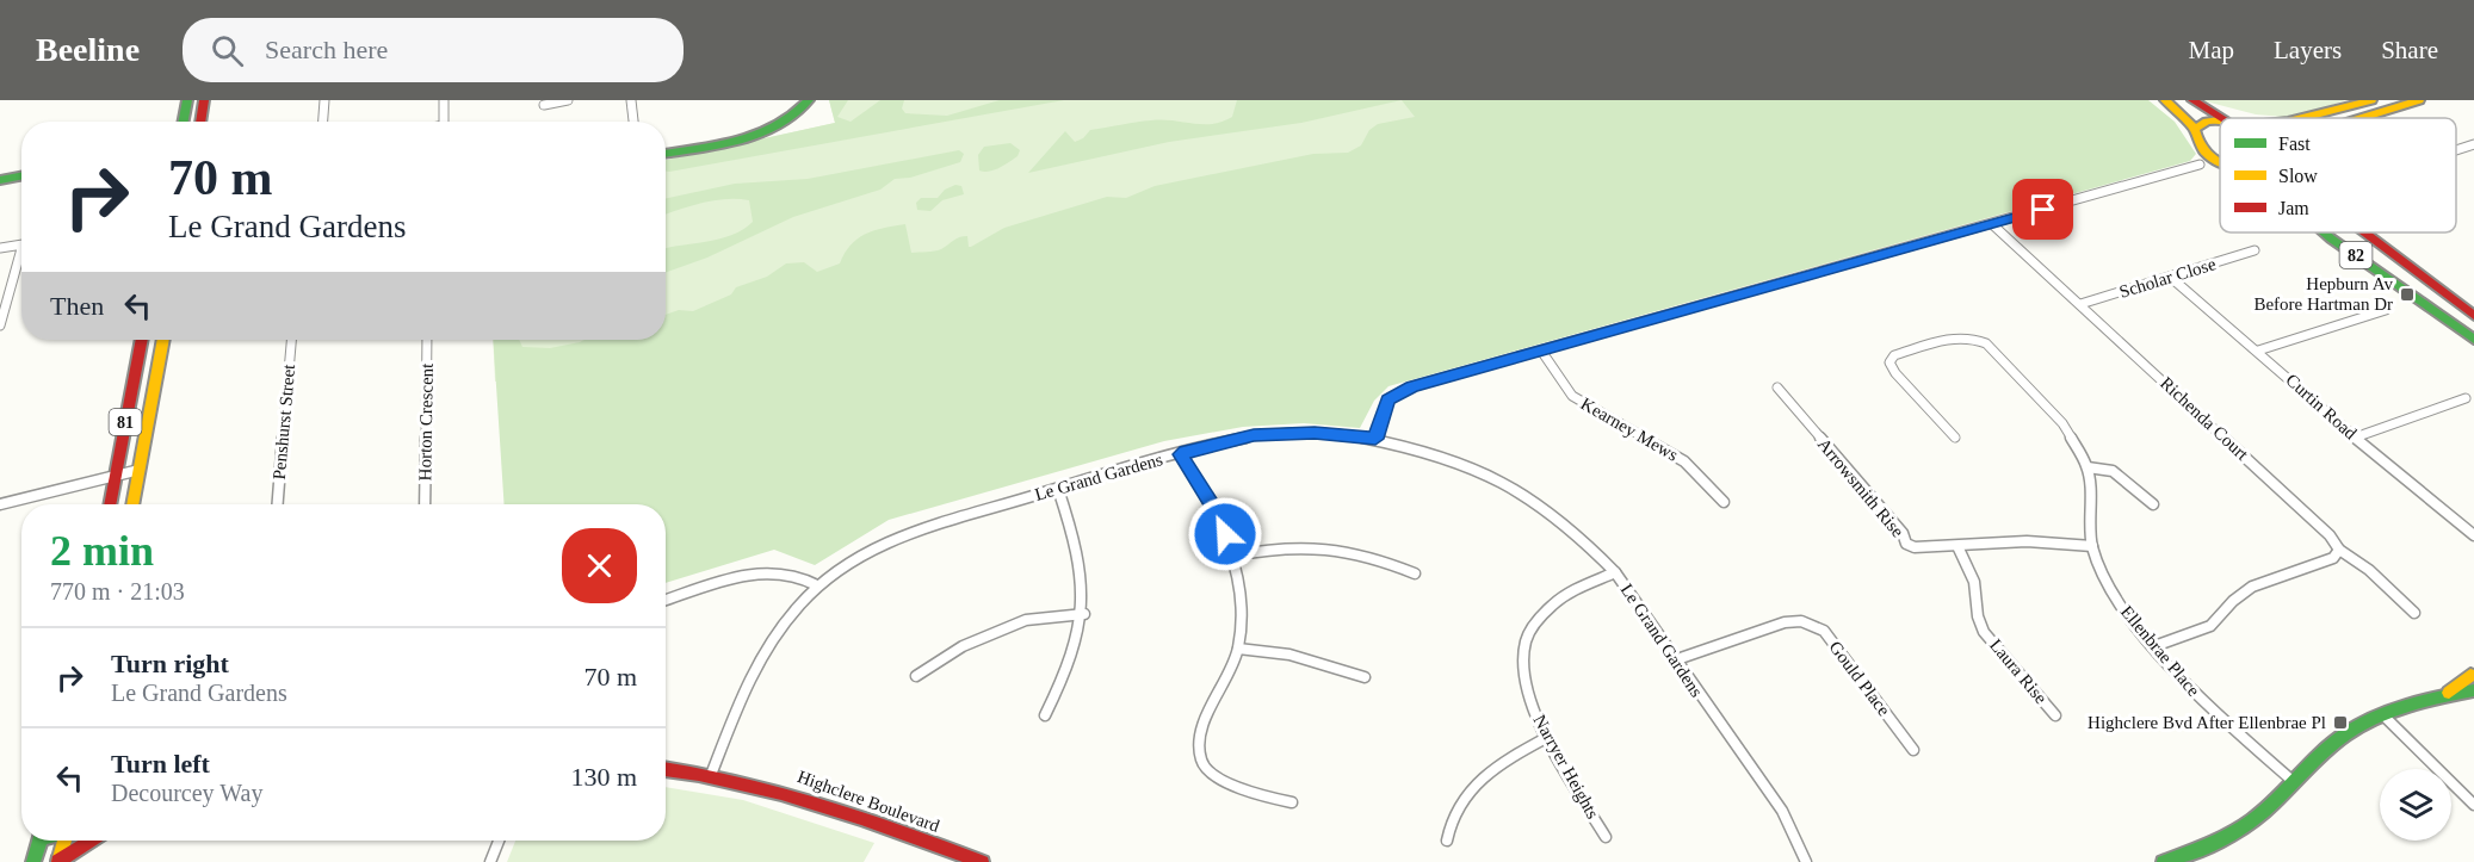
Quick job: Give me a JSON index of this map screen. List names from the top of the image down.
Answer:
{
  "streets": {
    "main road": ["82", "81", "Highclere Boulevard"],
    "street": [
      "Scholar Close",
      "Curtin Road",
      "Richenda Court",
      "Penshurst Street",
      "Horton Crescent",
      "Kearney Mews",
      "Le Grand Gardens",
      "Arrowsmith Rise",
      "Ellenbrae Place",
      "Laura Rise",
      "Gould Place",
      "Narryer Heights"
    ]
  },
  "crossings": [
    ["Scholar Close", "Curtin Road"],
    ["Scholar Close", "Richenda Court"],
    ["Le Grand Gardens", "Gould Place"],
    ["Le Grand Gardens", "Narryer Heights"],
    ["Le Grand Gardens", "Highclere Boulevard"],
    ["Arrowsmith Rise", "Ellenbrae Place"],
    ["Arrowsmith Rise", "Laura Rise"]
  ],
  "places": {
    "transit": ["Hepburn Av Before Hartman Dr", "Highclere Bvd After Ellenbrae Pl"]
  },
  "legend": ["Fast", "Slow", "Jam"],
  "page": {
    "header": "Beeline",
    "search": "Search here",
    "nav": ["Map", "Layers", "Share"],
    "turn": ["70 m", "Le Grand Gardens"],
    "then": "Then",
    "heading": ["2 min", "770 m · 21:03"],
    "list": [
      {
        "name": "Turn right",
        "note": "Le Grand Gardens",
        "value": "70 m"
      },
      {
        "name": "Turn left",
        "note": "Decourcey Way",
        "value": "130 m"
      }
    ]
  }
}
